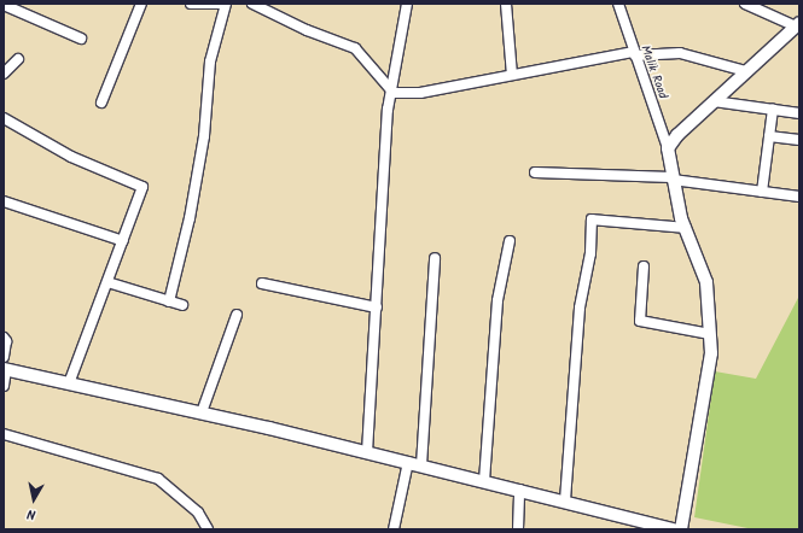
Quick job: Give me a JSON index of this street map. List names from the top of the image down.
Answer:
{
  "streets": {
    "street": ["Malik Road"]
  },
  "north": "bottom"
}
